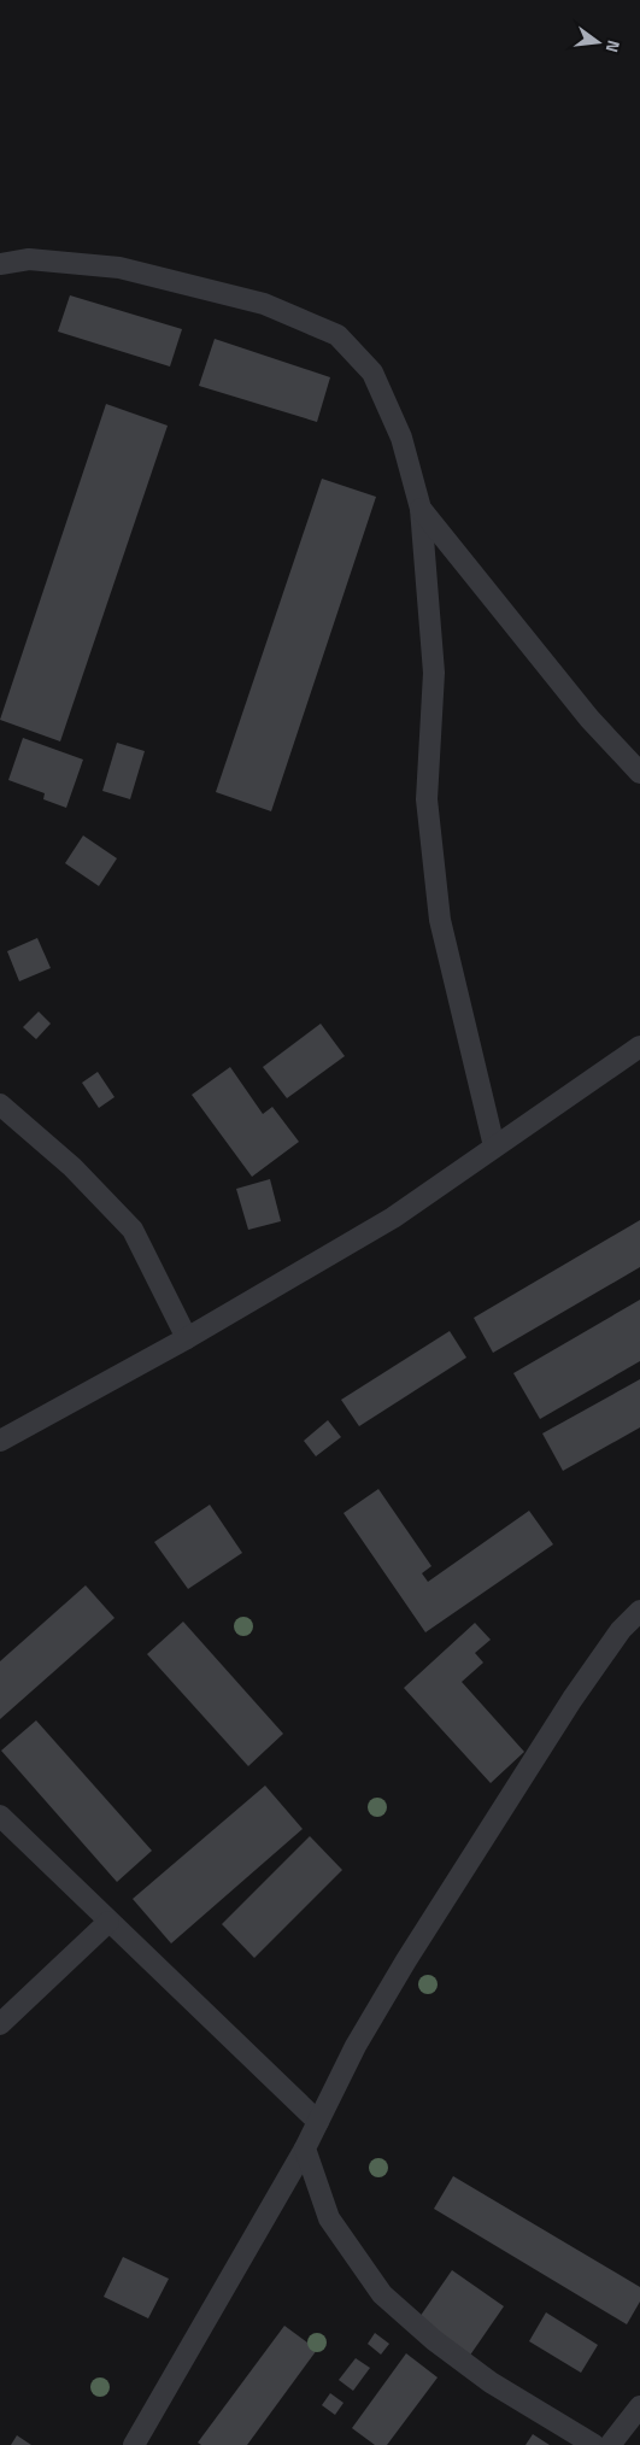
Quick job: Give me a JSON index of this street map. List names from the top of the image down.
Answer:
{
  "north": "right"
}
